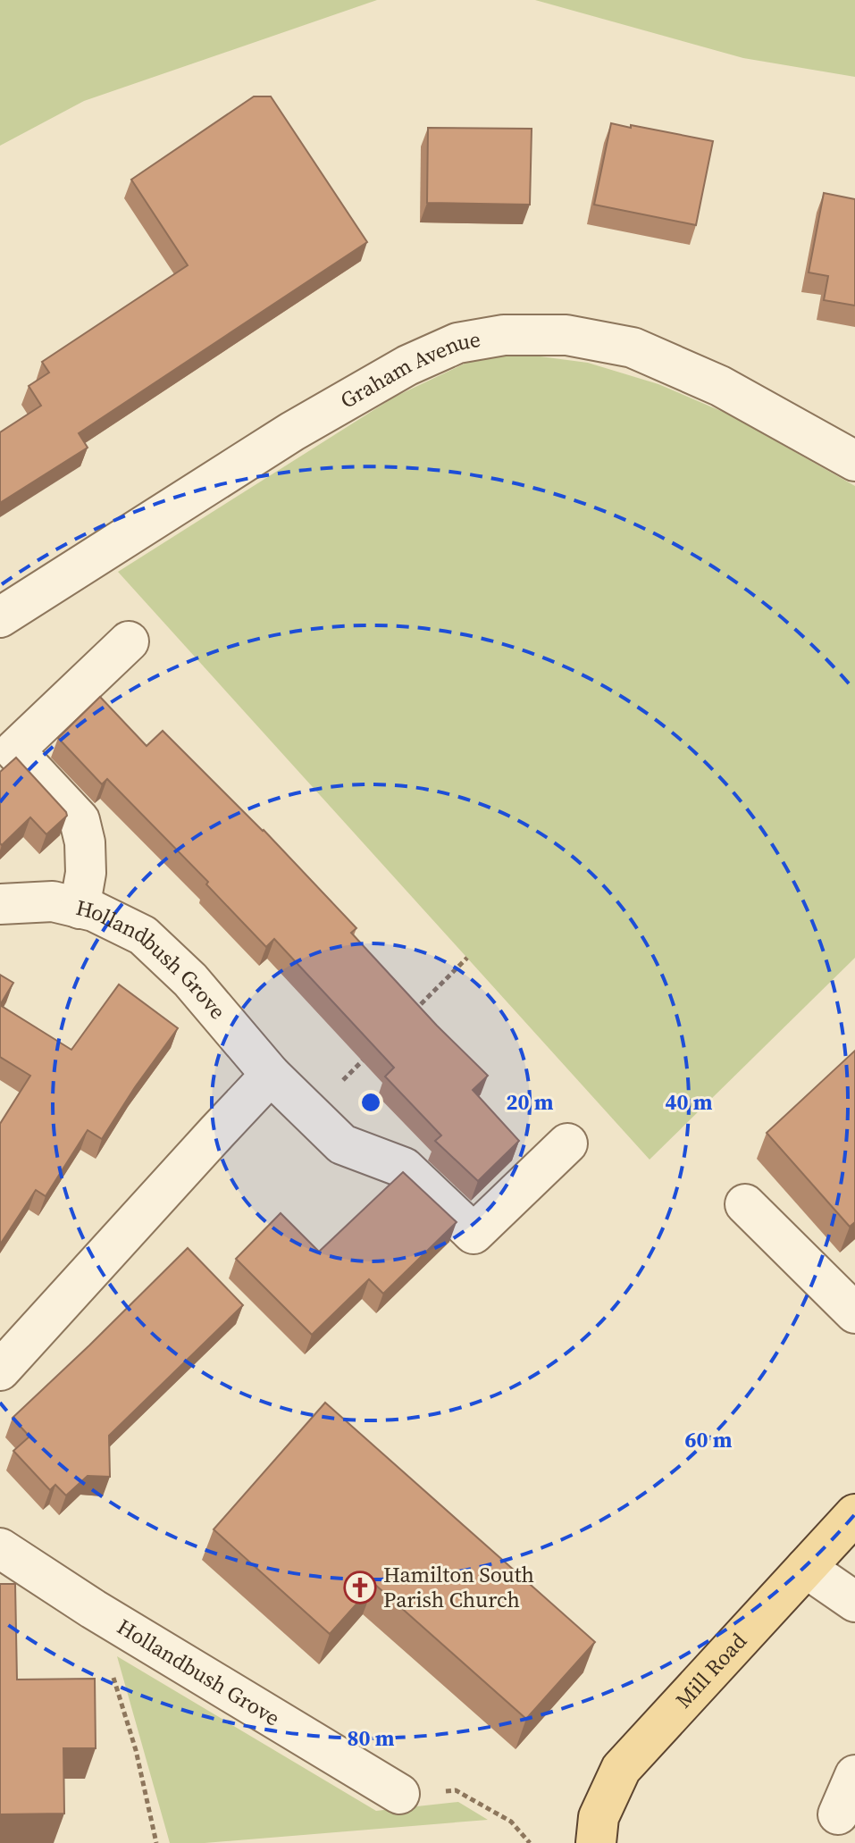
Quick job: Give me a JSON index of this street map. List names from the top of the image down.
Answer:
{
  "streets": {
    "main road": ["Mill Road"],
    "street": ["Graham Avenue", "Hollandbush Grove"]
  },
  "places": {
    "church": ["Hamilton South Parish Church"]
  },
  "rings": [
    "20 m",
    "40 m",
    "60 m",
    "80 m"
  ]
}
